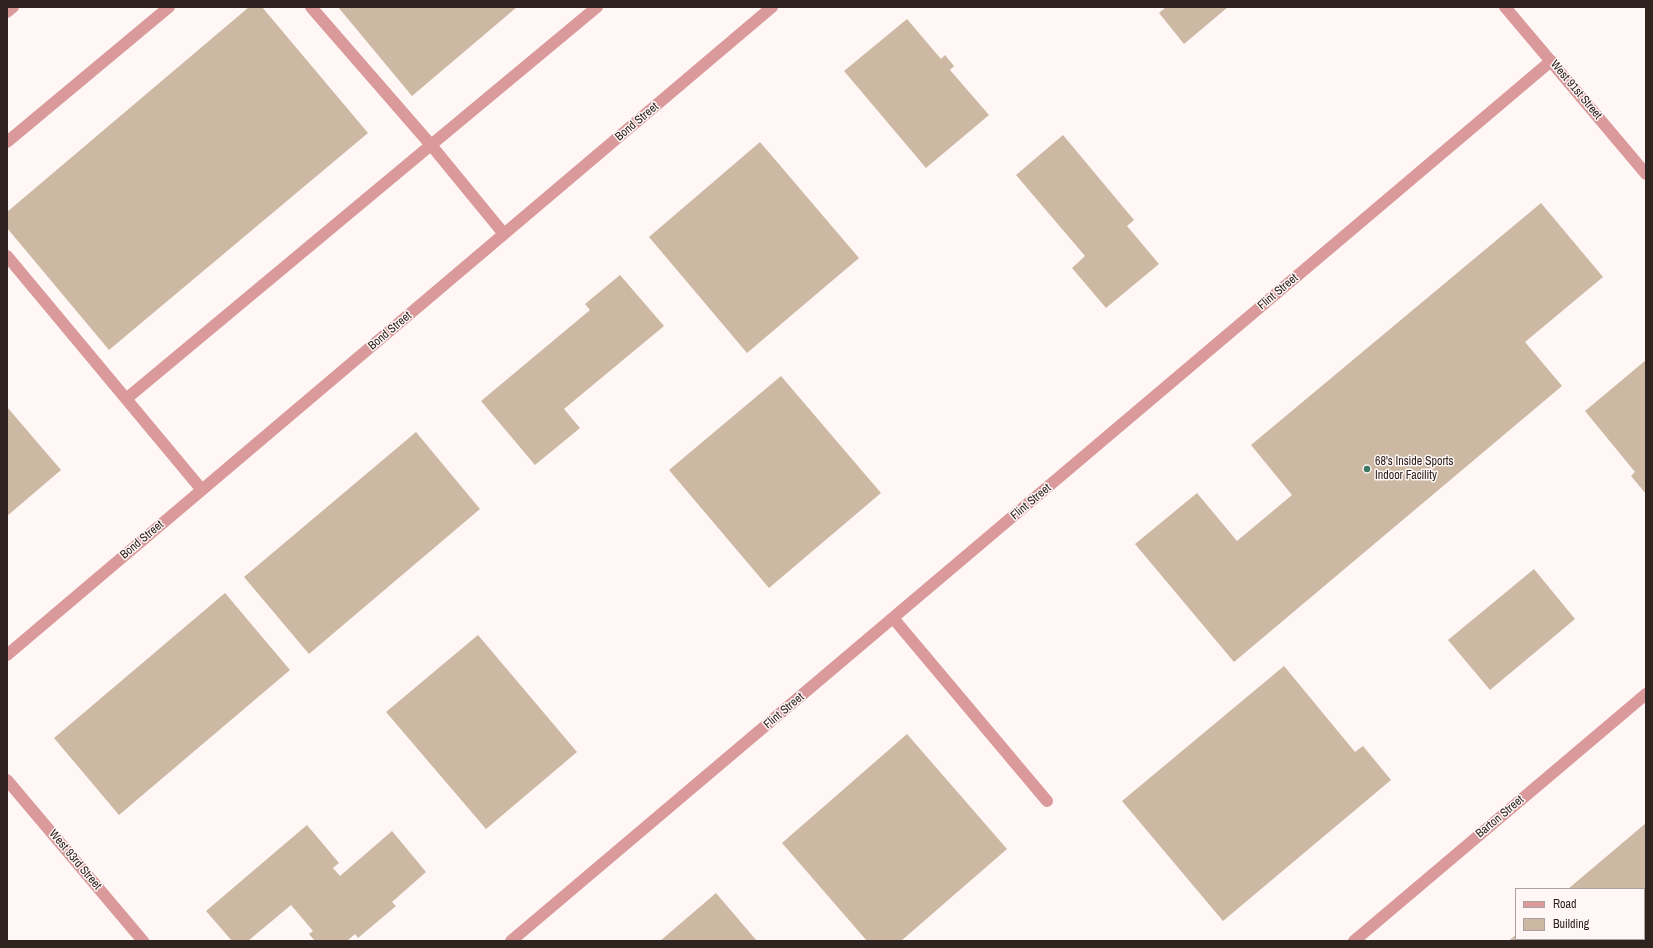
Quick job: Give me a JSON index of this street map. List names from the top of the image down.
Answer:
{
  "streets": {
    "street": [
      "West 91st Street",
      "Bond Street",
      "Flint Street",
      "Barton Street",
      "West 93rd Street"
    ]
  },
  "crossings": [
    ["West 91st Street", "Flint Street"]
  ],
  "places": ["68's Inside Sports Indoor Facility"],
  "legend": ["Road", "Building"]
}
